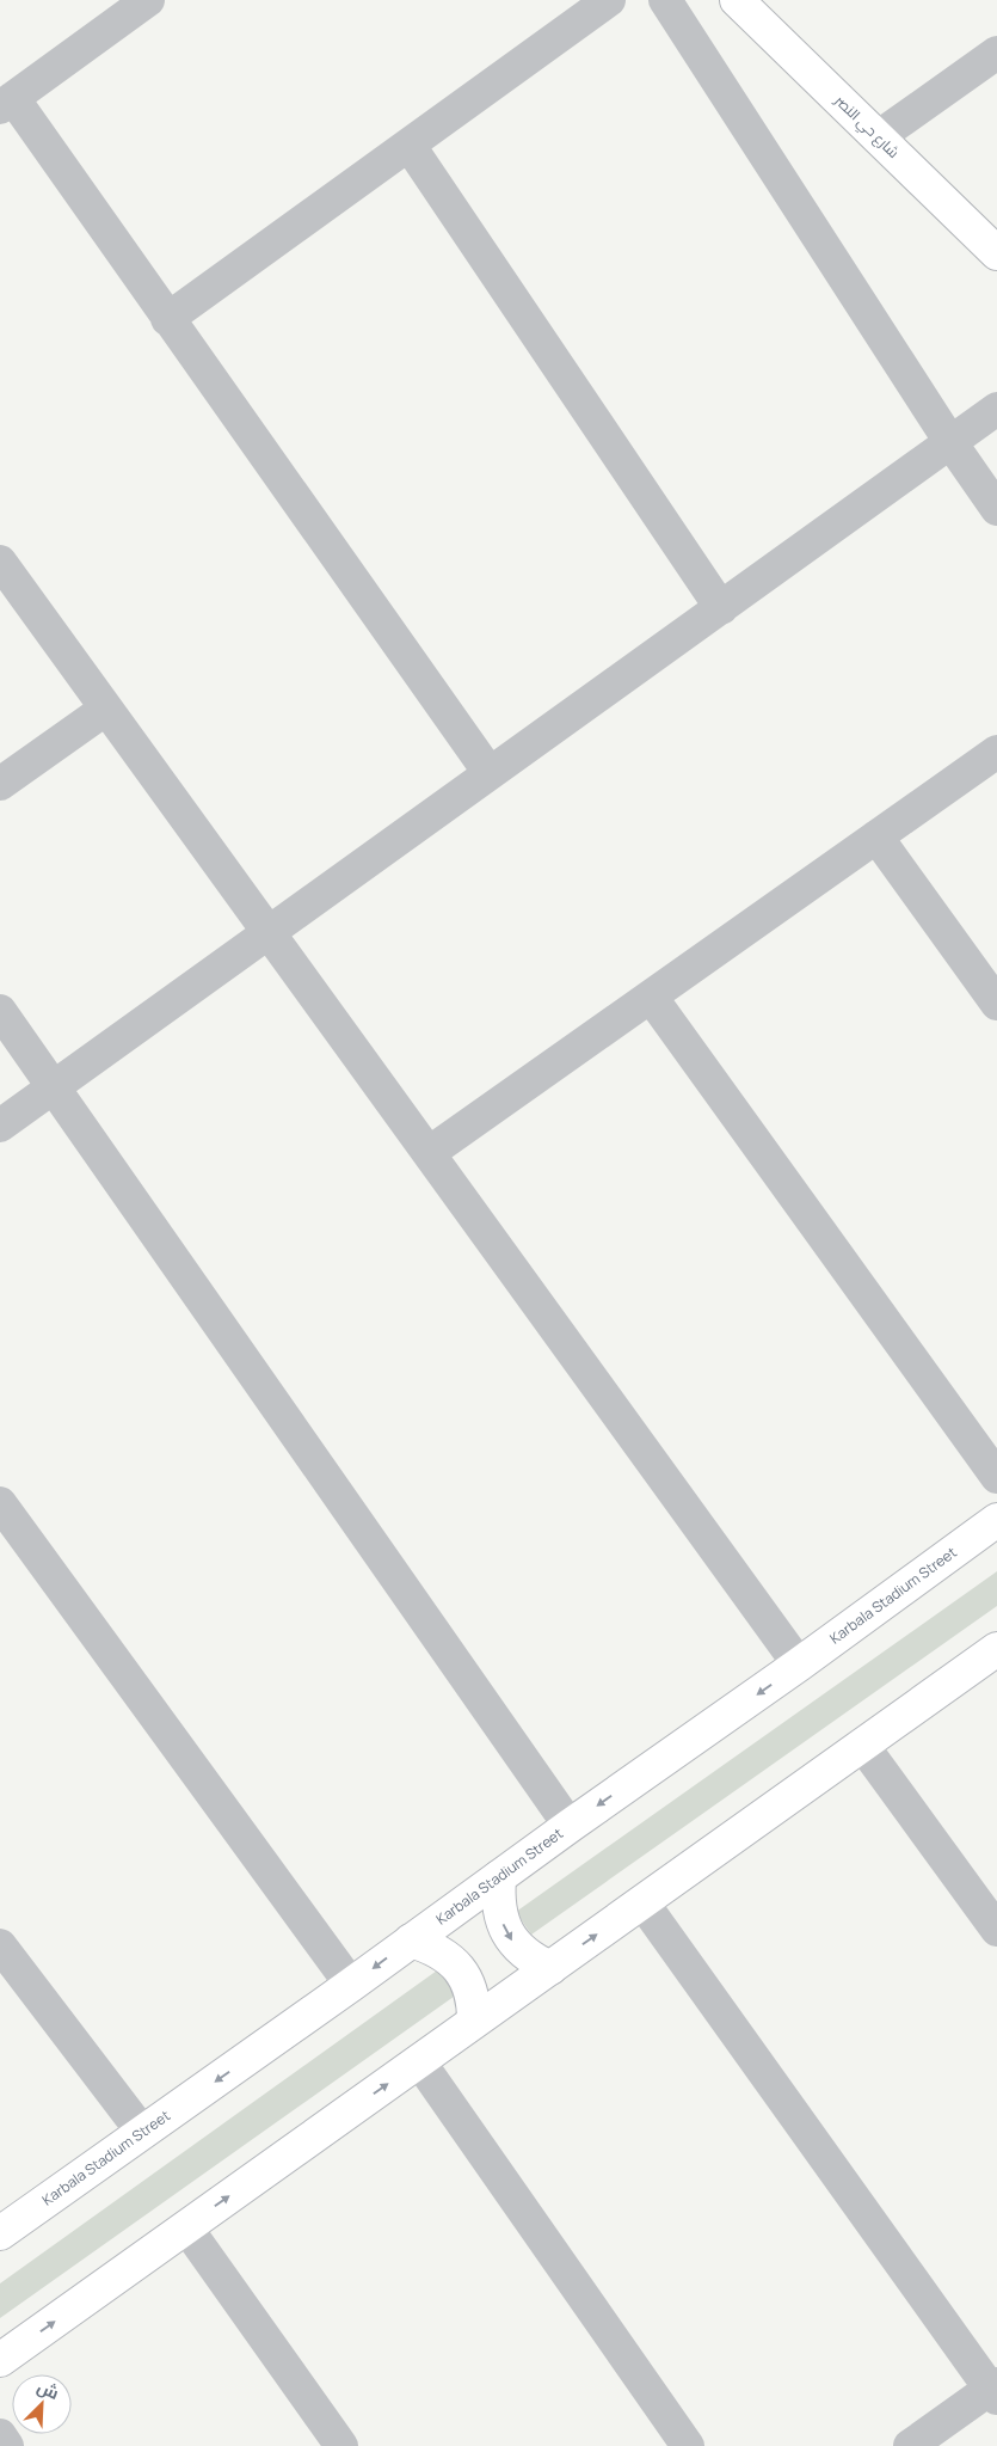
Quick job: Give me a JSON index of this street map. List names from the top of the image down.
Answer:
{
  "streets": {
    "main road": ["شارع حي النصر", "Karbala Stadium Street"]
  },
  "north": "top right"
}
